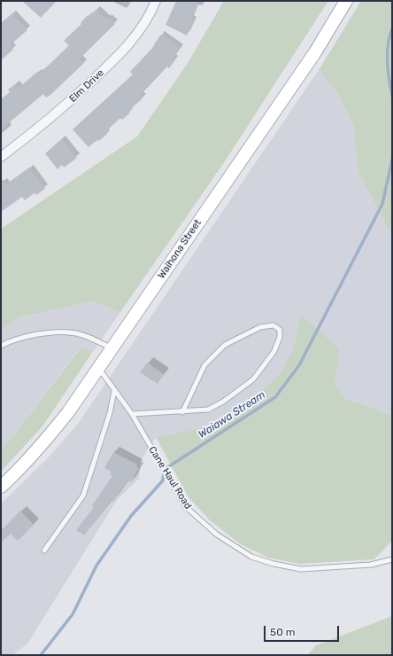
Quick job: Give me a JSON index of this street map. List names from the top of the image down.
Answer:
{
  "streets": {
    "street": ["Elm Drive", "Waihona Street"],
    "lane": ["Cane Haul Road"]
  },
  "crossings": [
    ["Waihona Street", "Cane Haul Road"]
  ],
  "water": ["Waiawa Stream"],
  "scale_bar": "50 m"
}
